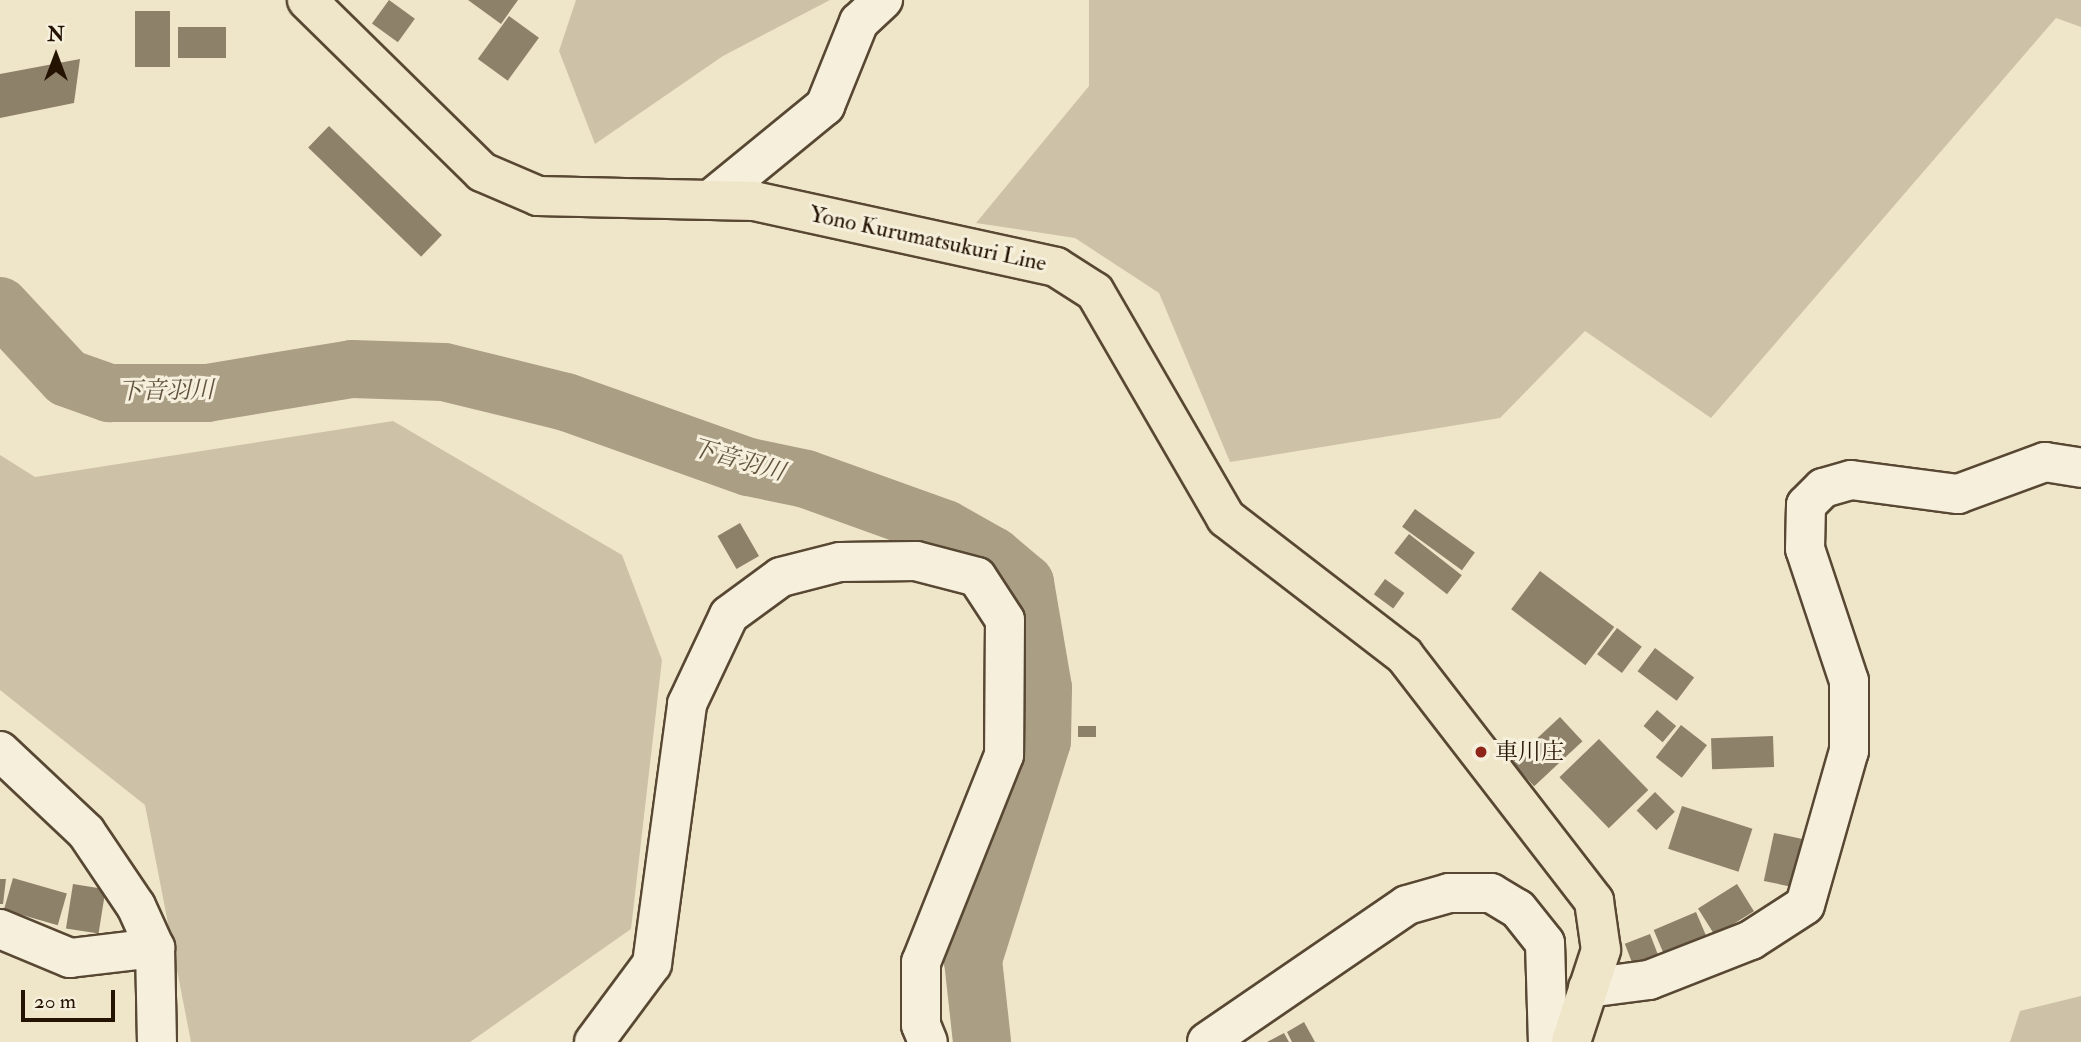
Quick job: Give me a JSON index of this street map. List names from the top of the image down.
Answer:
{
  "streets": {
    "main road": ["Yono Kurumatsukuri Line"]
  },
  "water": ["下音羽川"],
  "places": ["車川庄"],
  "scale_bar": "20 m",
  "north": "top"
}
